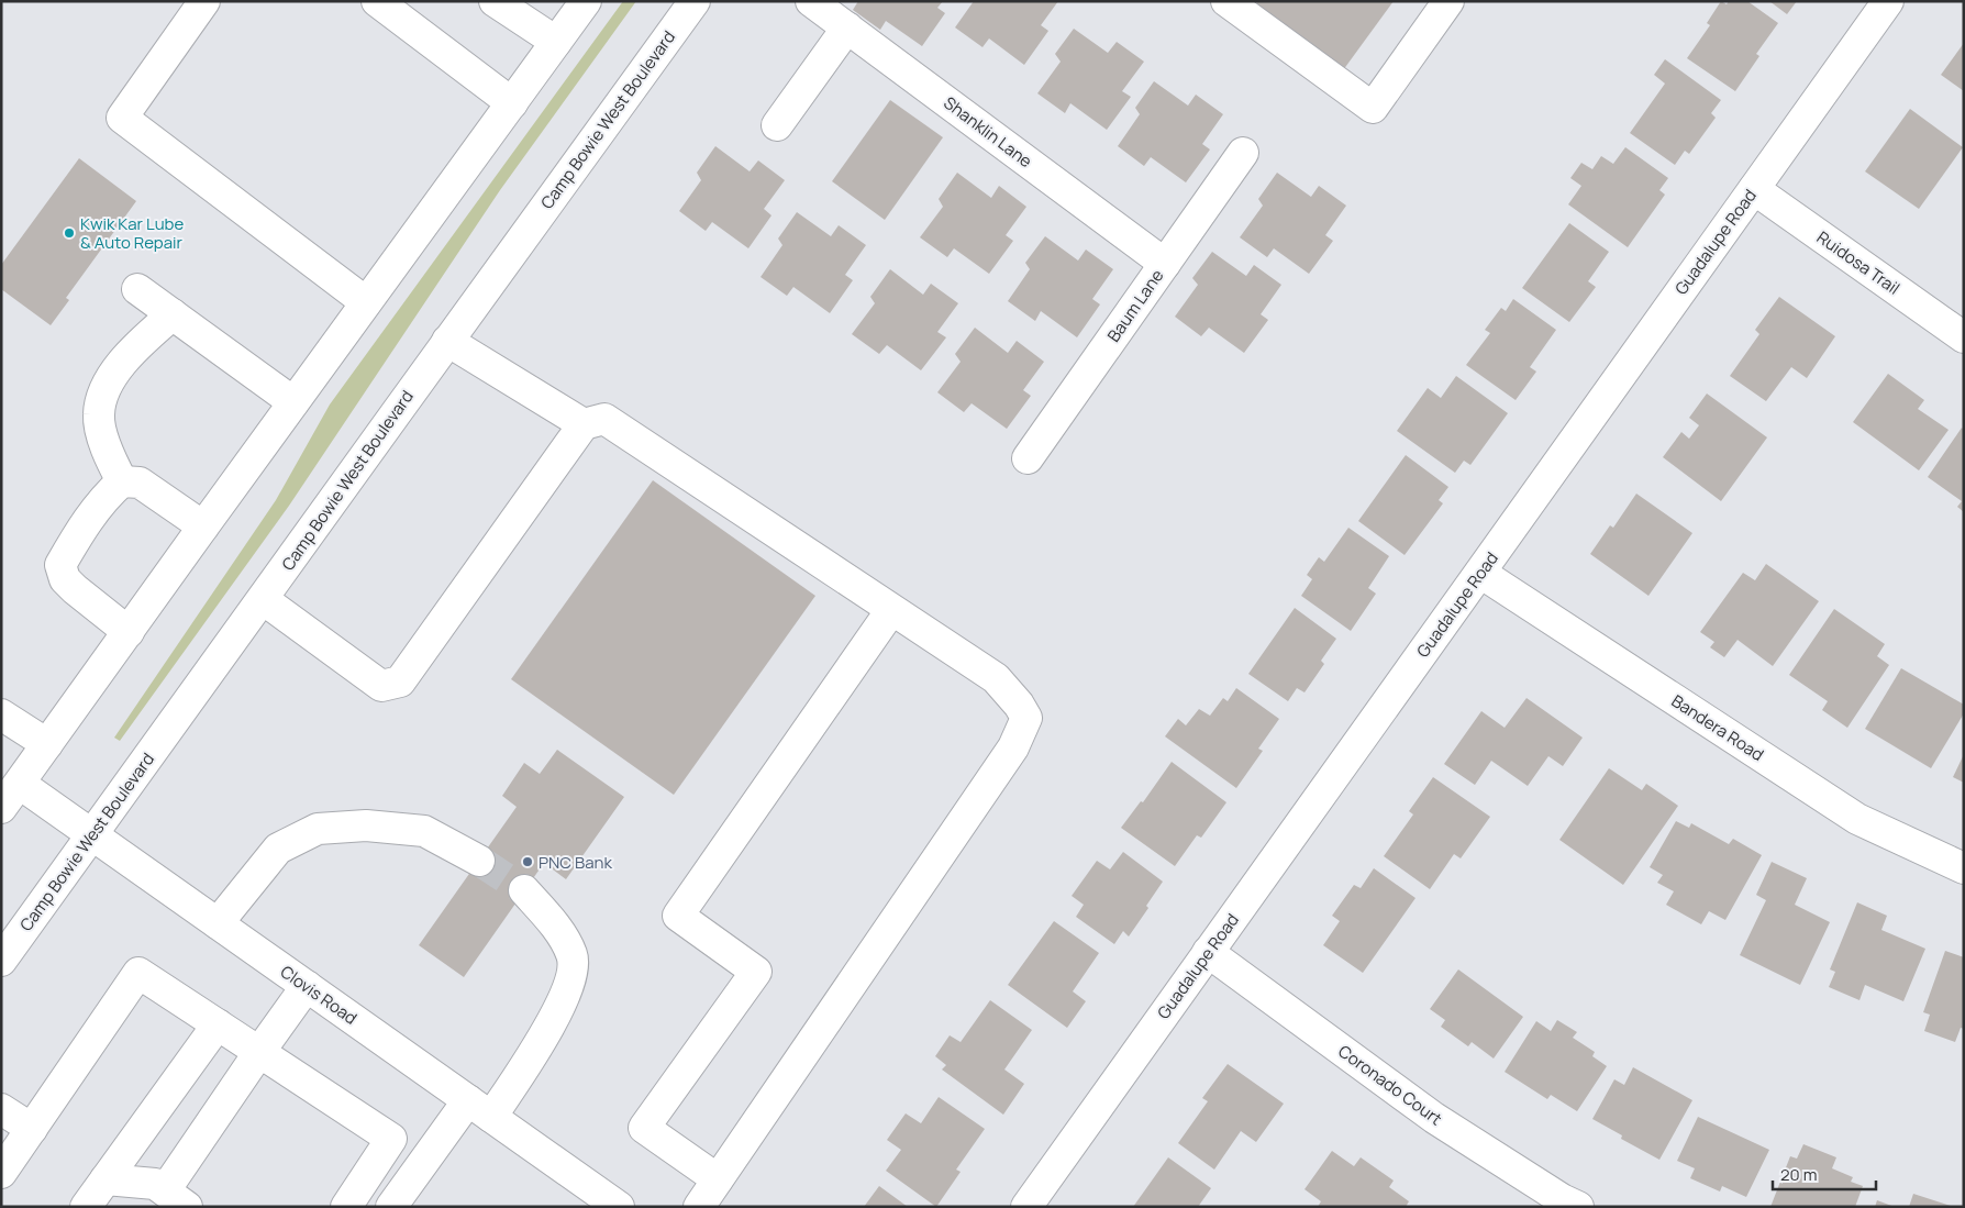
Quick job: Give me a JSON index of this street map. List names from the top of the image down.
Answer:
{
  "streets": {
    "street": [
      "Camp Bowie West Boulevard",
      "Shanklin Lane",
      "Guadalupe Road",
      "Ruidosa Trail",
      "Baum Lane",
      "Bandera Road",
      "Clovis Road",
      "Coronado Court"
    ]
  },
  "crossings": [
    ["Camp Bowie West Boulevard", "Clovis Road"],
    ["Shanklin Lane", "Baum Lane"],
    ["Guadalupe Road", "Ruidosa Trail"],
    ["Guadalupe Road", "Bandera Road"],
    ["Guadalupe Road", "Coronado Court"]
  ],
  "places": ["Kwik Kar Lube & Auto Repair", "PNC Bank"],
  "scale_bar": "20 m"
}
